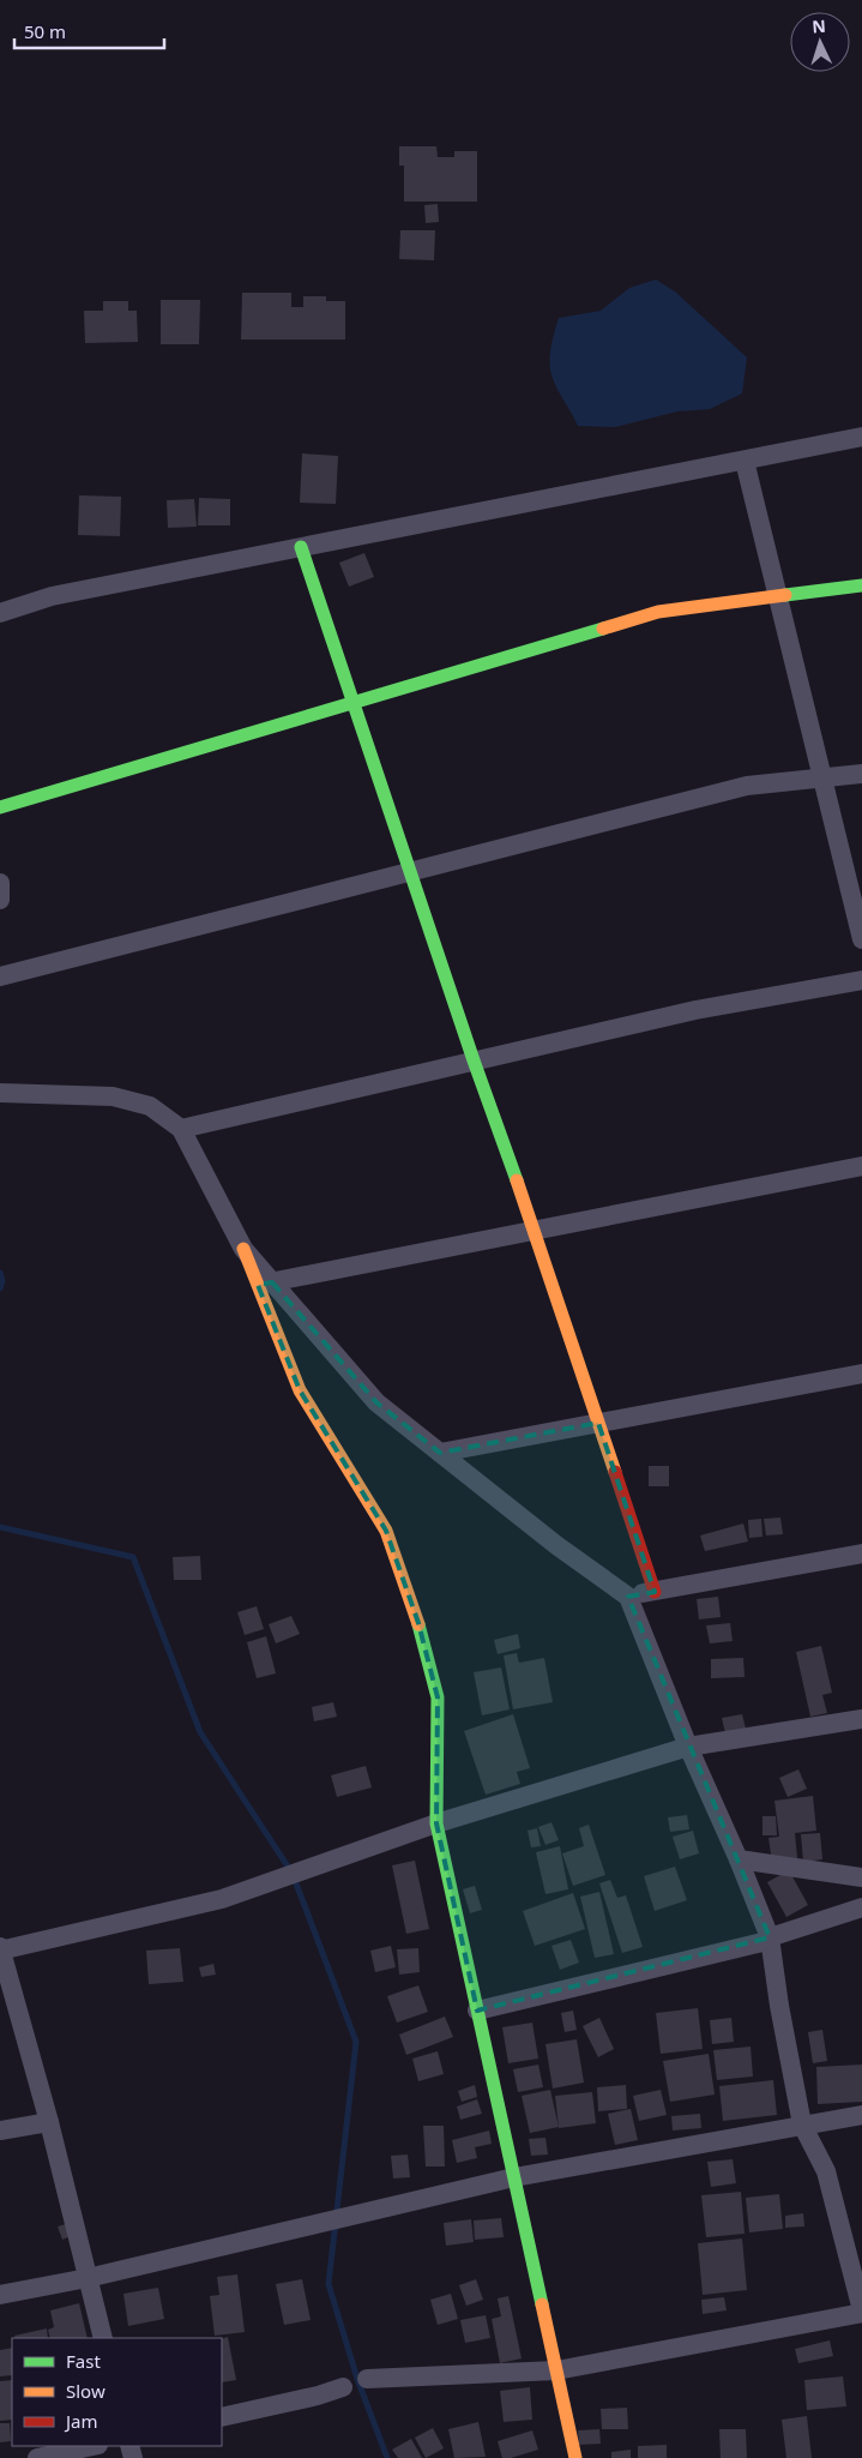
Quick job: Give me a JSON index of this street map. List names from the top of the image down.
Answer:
{
  "legend": ["Fast", "Slow", "Jam"],
  "scale_bar": "50 m",
  "north": "top"
}
